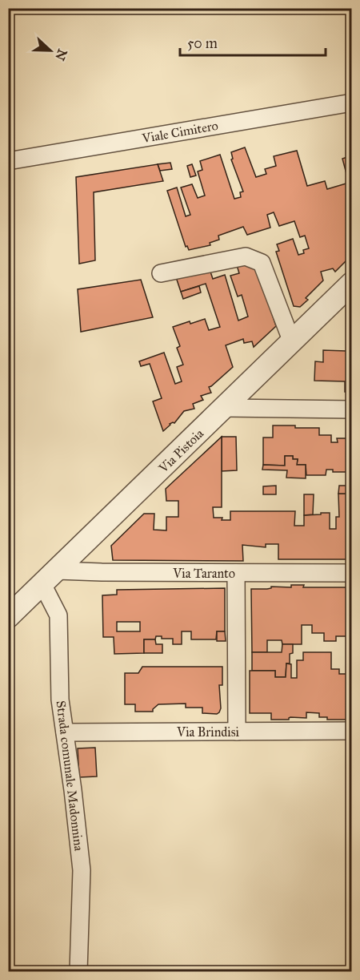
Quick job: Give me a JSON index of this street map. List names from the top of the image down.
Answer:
{
  "streets": {
    "street": [
      "Viale Cimitero",
      "Via Pistoia",
      "Via Taranto",
      "Via Brindisi",
      "Strada comunale Madonnina"
    ]
  },
  "crossings": [
    ["Via Pistoia", "Via Taranto"],
    ["Via Pistoia", "Strada comunale Madonnina"],
    ["Via Taranto", "Strada comunale Madonnina"],
    ["Via Brindisi", "Strada comunale Madonnina"]
  ],
  "scale_bar": "50 m",
  "north": "right"
}
